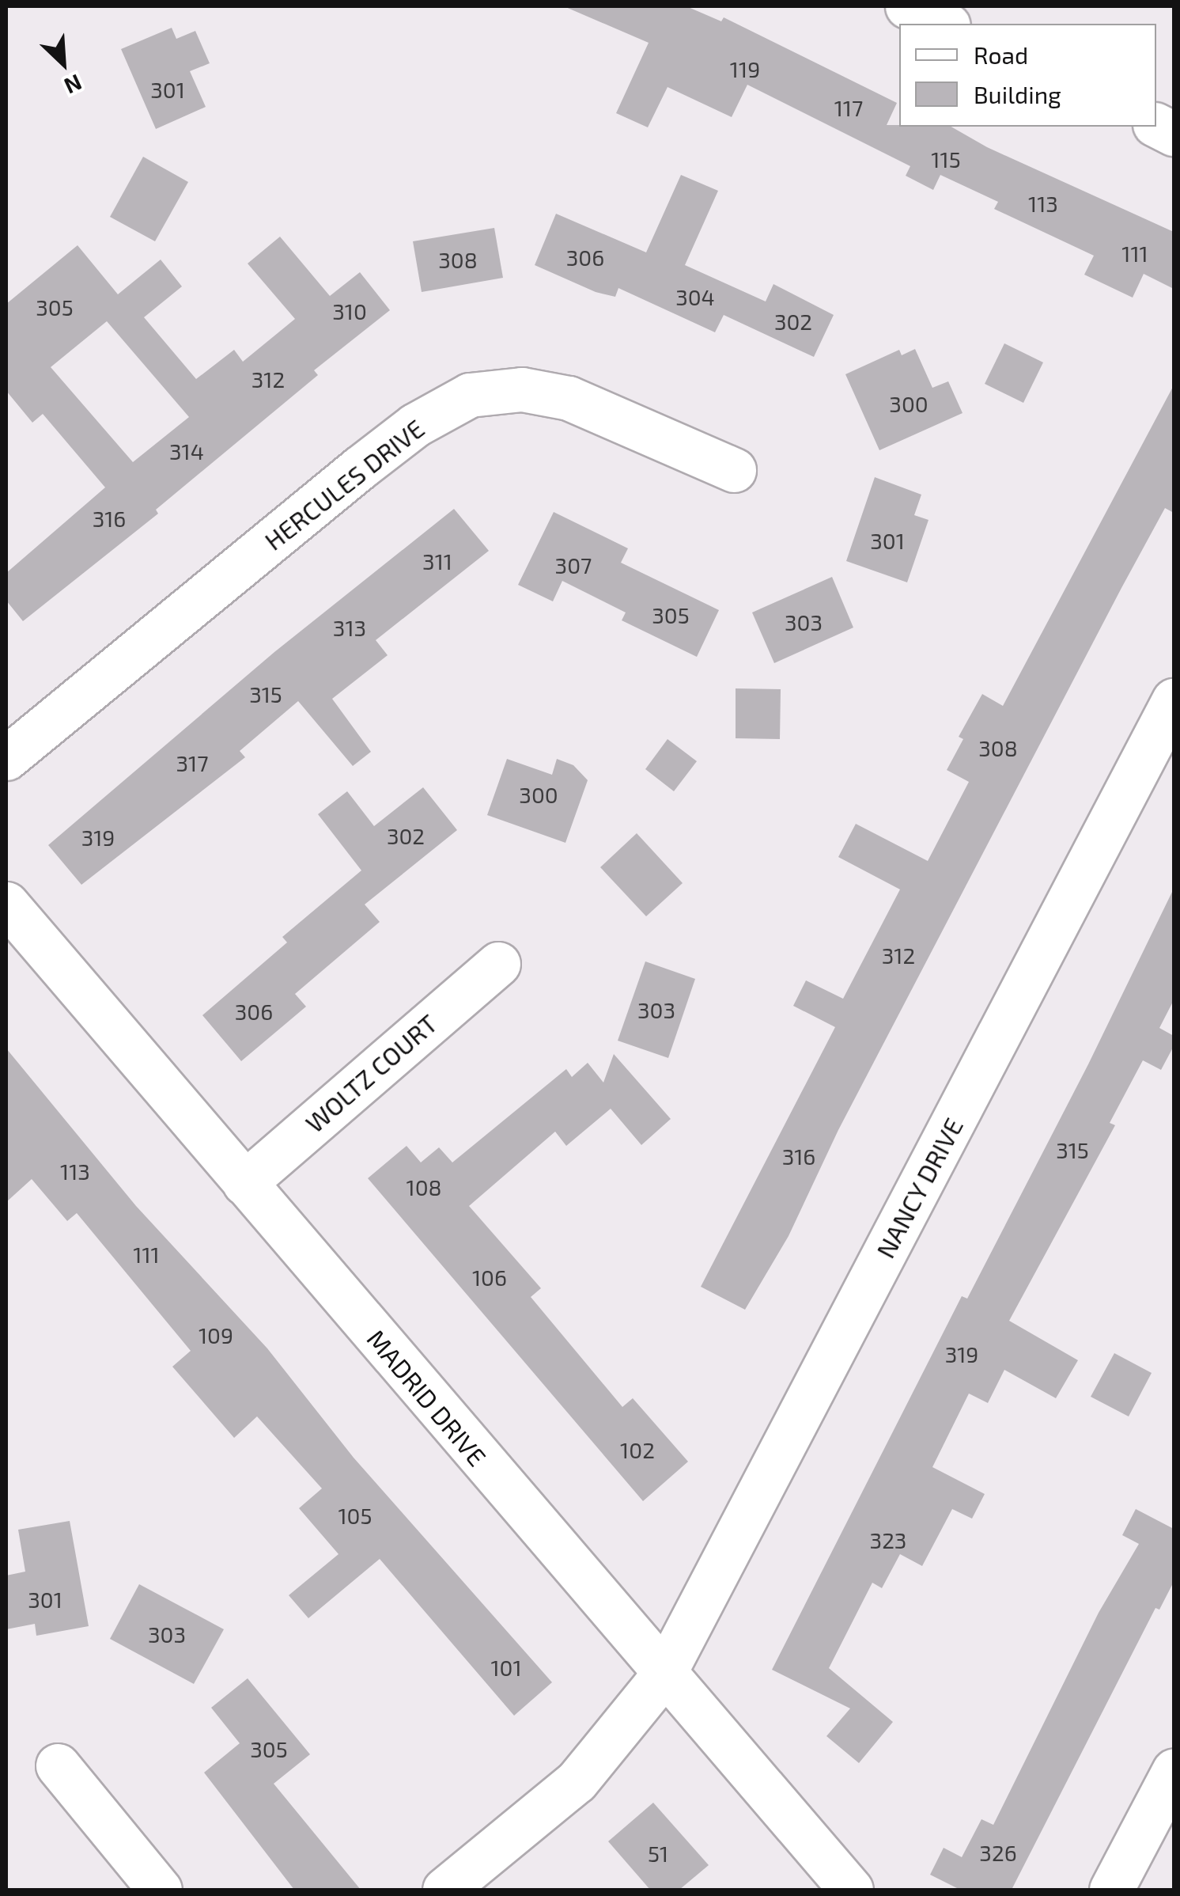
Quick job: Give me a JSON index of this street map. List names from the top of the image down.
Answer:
{
  "streets": {
    "street": [
      "HERCULES DRIVE",
      "WOLTZ COURT",
      "NANCY DRIVE",
      "MADRID DRIVE"
    ]
  },
  "crossings": [
    ["WOLTZ COURT", "MADRID DRIVE"],
    ["NANCY DRIVE", "MADRID DRIVE"]
  ],
  "house_numbers": [
    "119",
    "301",
    "117",
    "115",
    "113",
    "111",
    "306",
    "308",
    "304",
    "305",
    "310",
    "302",
    "312",
    "300",
    "314",
    "316",
    "301",
    "311",
    "307",
    "305",
    "303",
    "313",
    "315",
    "308",
    "317",
    "300",
    "302",
    "319",
    "312",
    "303",
    "306",
    "315",
    "316",
    "113",
    "108",
    "111",
    "106",
    "109",
    "319",
    "102",
    "105",
    "323",
    "301",
    "303",
    "101",
    "305",
    "326",
    "51"
  ],
  "legend": ["Road", "Building"],
  "north": "bottom right"
}
